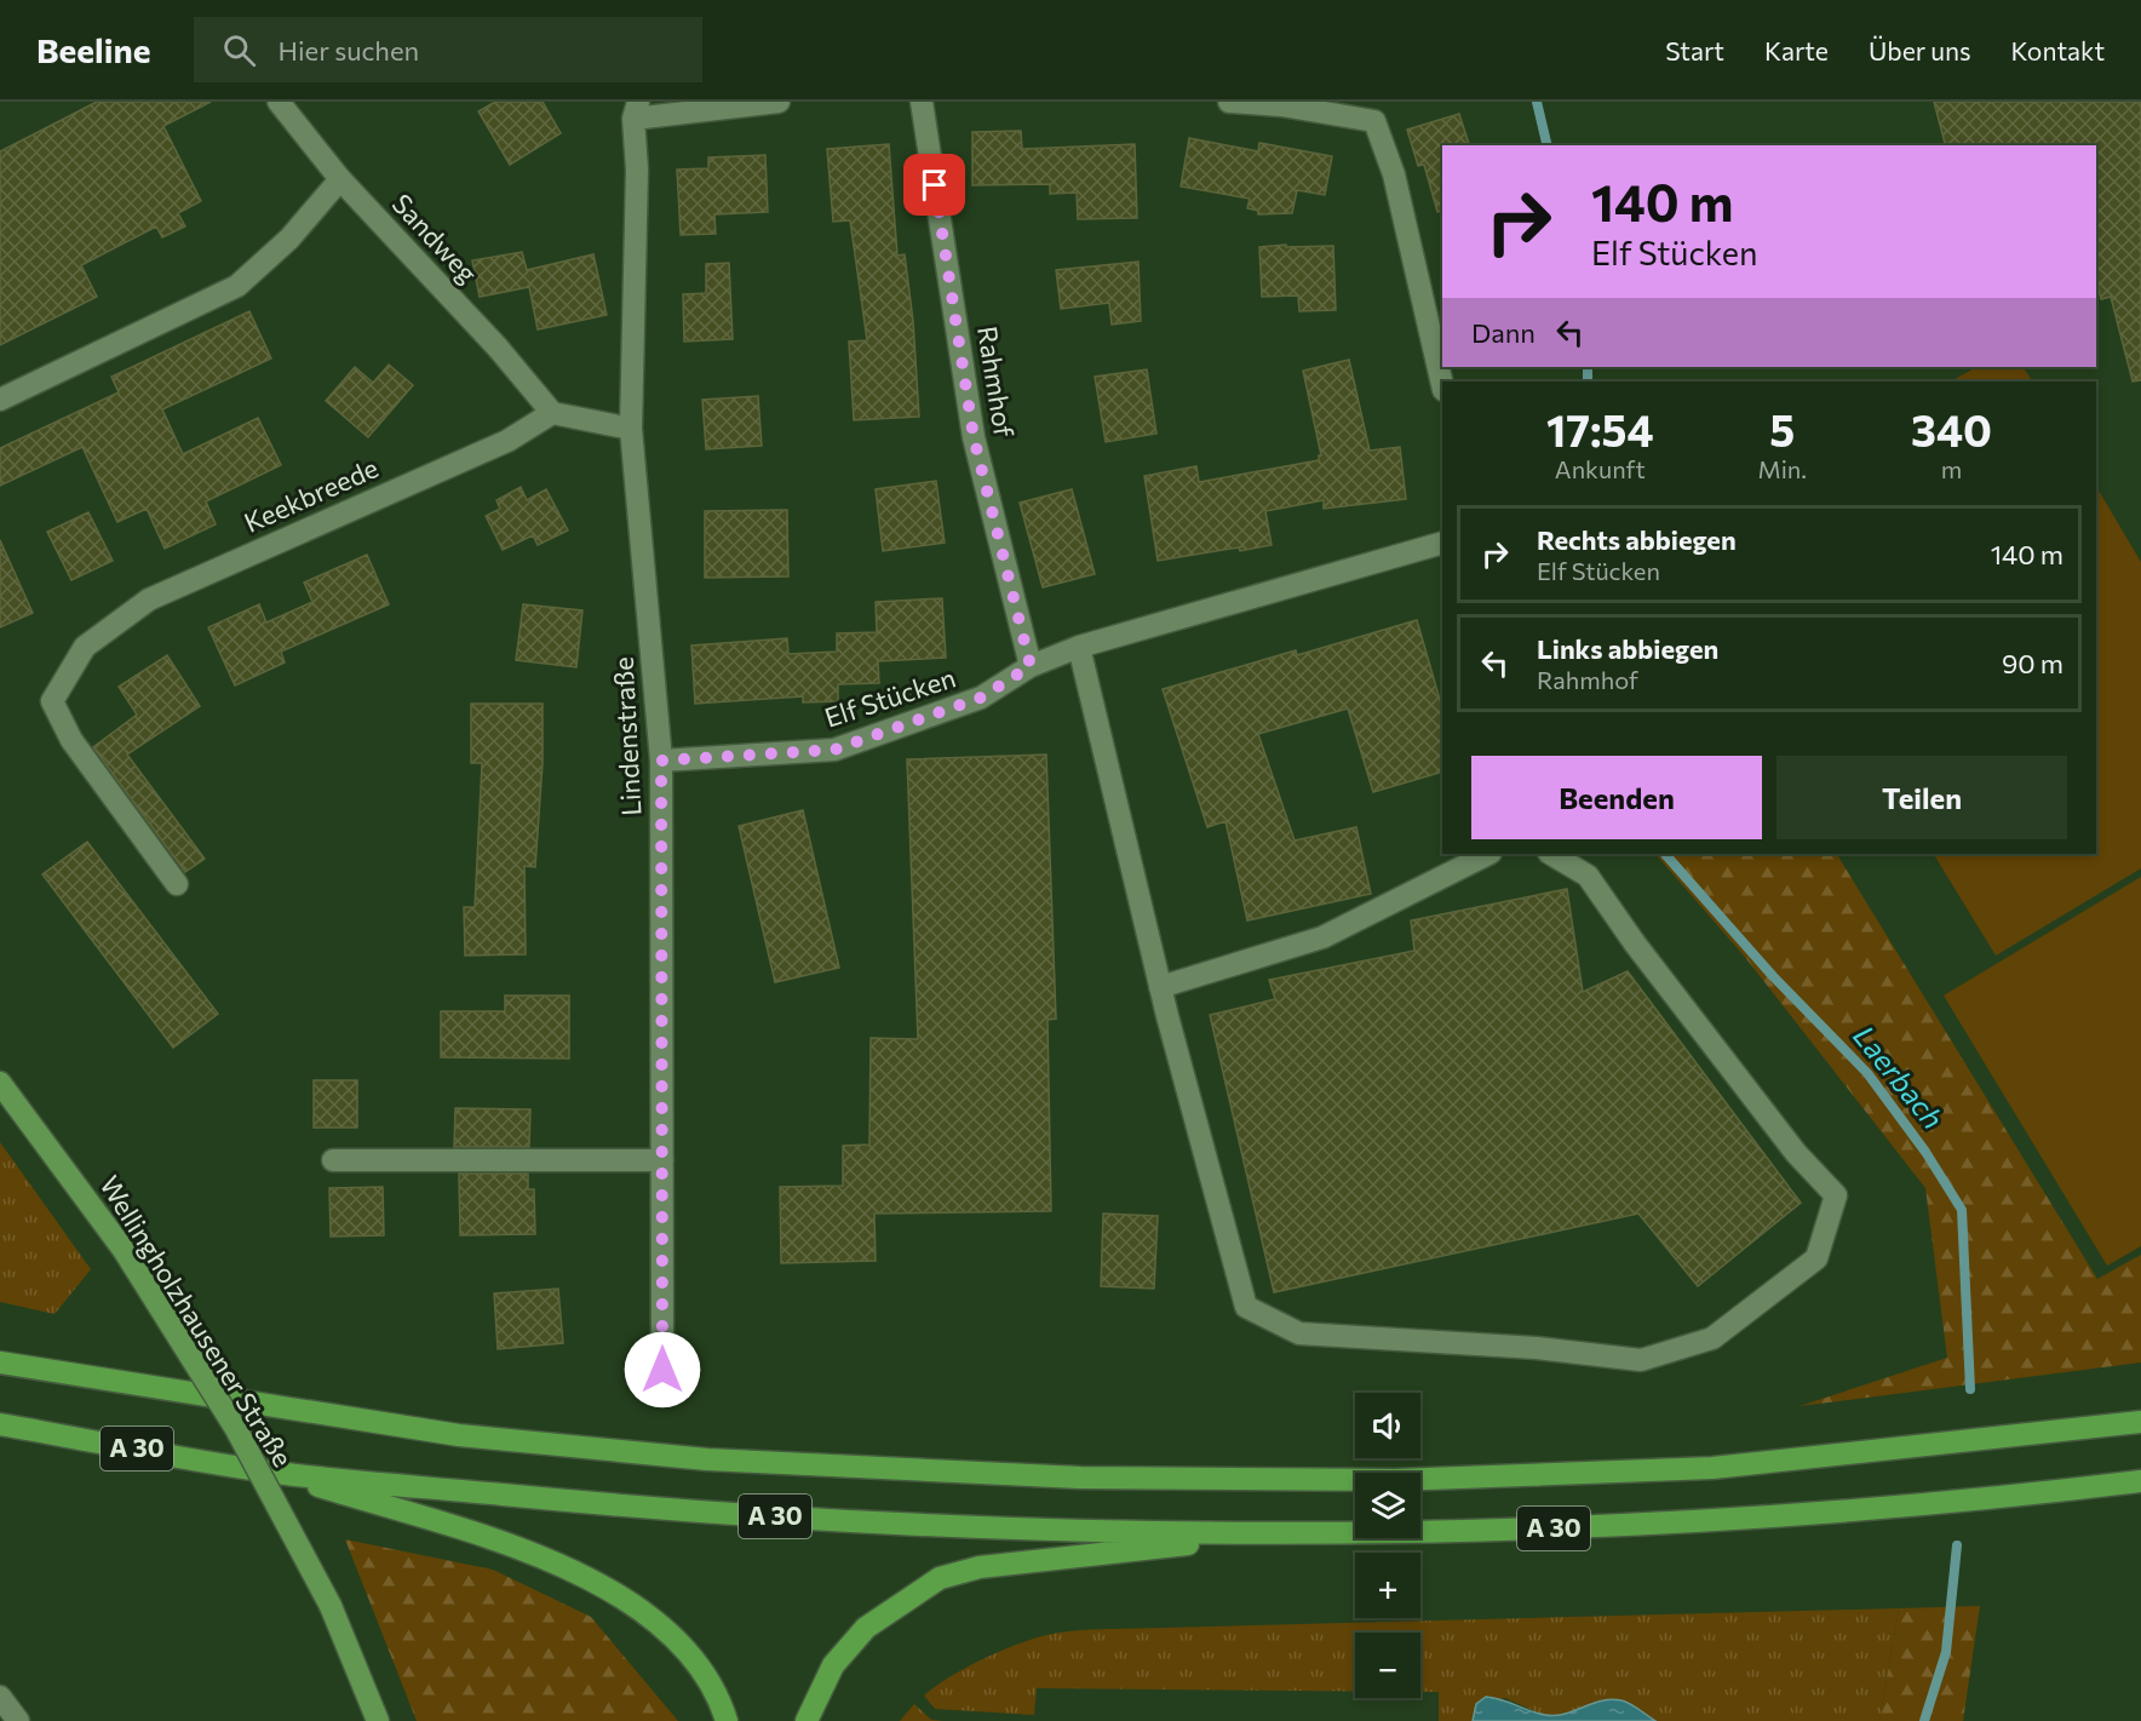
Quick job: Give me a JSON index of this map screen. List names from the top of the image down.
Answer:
{
  "streets": {
    "highway": ["A 30"],
    "main road": ["Wellingholzhausener Straße"],
    "street": [
      "Sandweg",
      "Rahmhof",
      "Keekbreede",
      "Elf Stücken",
      "Lindenstraße"
    ]
  },
  "crossings": [
    ["Sandweg", "Keekbreede"],
    ["Rahmhof", "Elf Stücken"],
    ["Elf Stücken", "Lindenstraße"]
  ],
  "water": ["Laerbach"],
  "page": {
    "header": "Beeline",
    "search": "Hier suchen",
    "nav": [
      "Start",
      "Karte",
      "Über uns",
      "Kontakt"
    ],
    "turn": ["140 m", "Elf Stücken"],
    "then": "Dann",
    "eta": [
      "17:54",
      "Ankunft",
      "5",
      "Min.",
      "340",
      "m"
    ],
    "list": [
      {
        "name": "Rechts abbiegen",
        "note": "Elf Stücken",
        "value": "140 m"
      },
      {
        "name": "Links abbiegen",
        "note": "Rahmhof",
        "value": "90 m"
      }
    ],
    "buttons": ["Beenden", "Teilen"],
    "map_buttons": ["+", "−"]
  }
}
